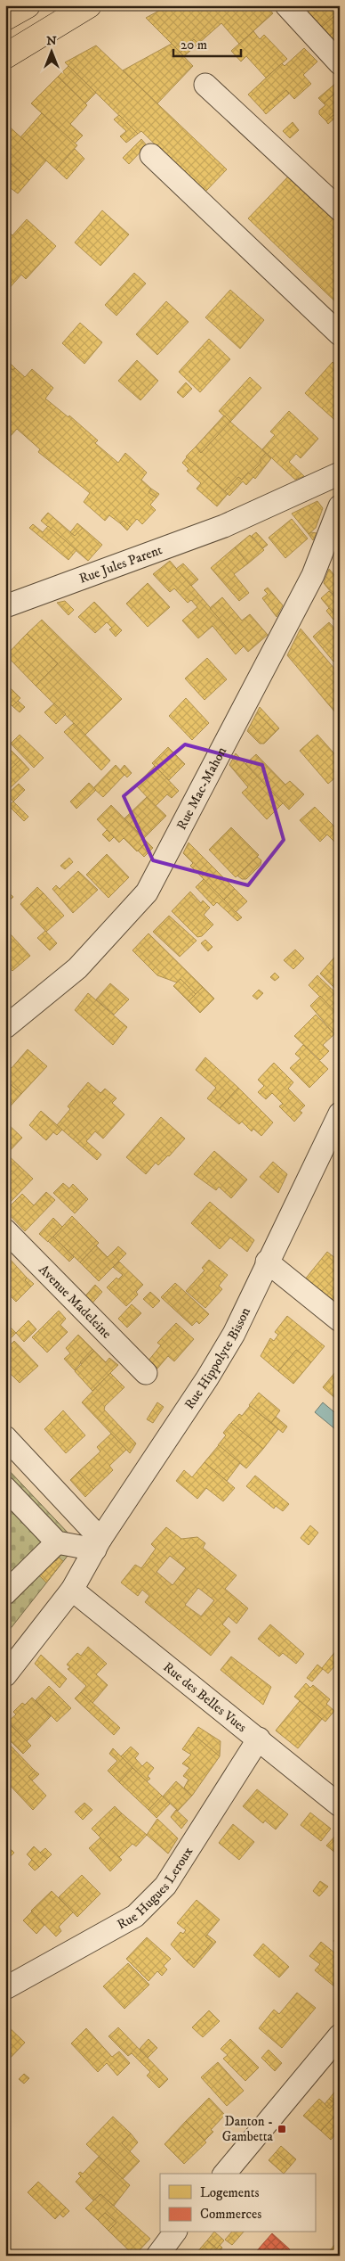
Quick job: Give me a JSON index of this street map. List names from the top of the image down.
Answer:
{
  "streets": {
    "street": [
      "Rue Jules Parent",
      "Rue Mac-Mahon",
      "Avenue Madeleine",
      "Rue Hippolyte Bisson",
      "Rue des Belles Vues",
      "Rue Hugues Leroux"
    ]
  },
  "crossings": [
    ["Rue Hippolyte Bisson", "Rue des Belles Vues"],
    ["Rue des Belles Vues", "Rue Hugues Leroux"]
  ],
  "places": {
    "transit": ["Danton - Gambetta"]
  },
  "legend": ["Logements", "Commerces"],
  "scale_bar": "20 m",
  "north": "top"
}
